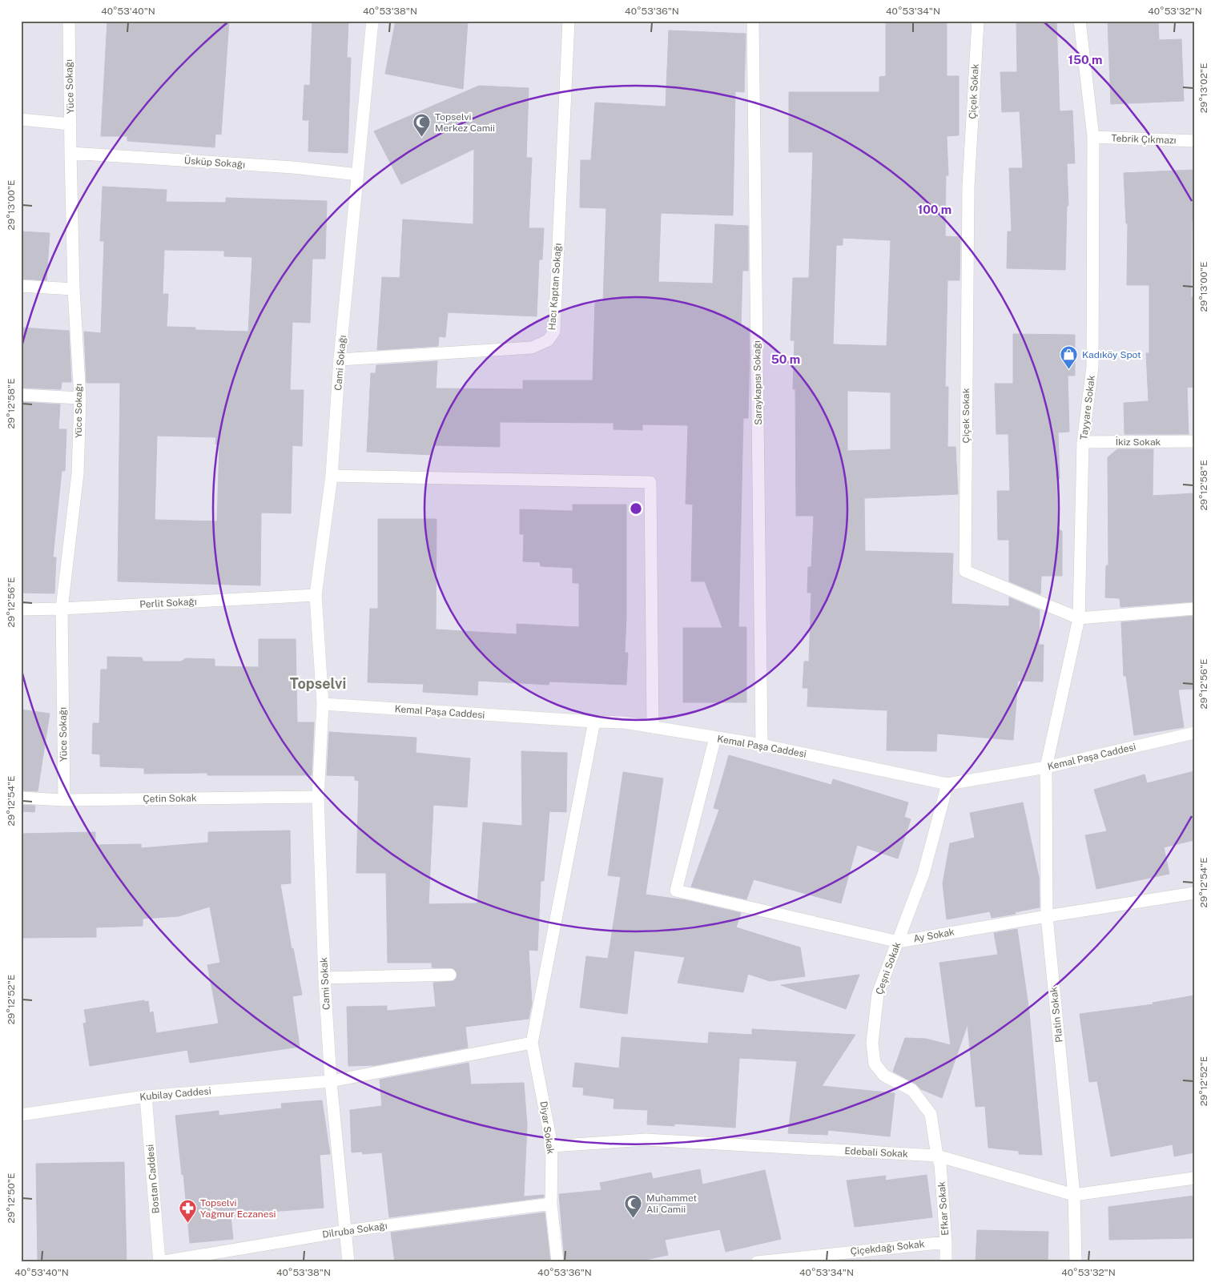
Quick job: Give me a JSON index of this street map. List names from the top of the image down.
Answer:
{
  "streets": {
    "street": [
      "Yüce Sokağı",
      "Çiçek Sokak",
      "Tebrik Çıkmazı",
      "Üsküp Sokağı",
      "Hacı Kaptan Sokağı",
      "Cami Sokağı",
      "Saraykapısı Sokağı",
      "Tayyare Sokak",
      "İkiz Sokak",
      "Perlit Sokağı",
      "Kemal Paşa Caddesi",
      "Çetin Sokak",
      "Ay Sokak",
      "Çeşni Sokak",
      "Cami Sokak",
      "Platin Sokak",
      "Kubilay Caddesi",
      "Diyar Sokak",
      "Edebali Sokak",
      "Bostan Caddesi",
      "Efkar Sokak",
      "Dilruba Sokağı",
      "Çiçekdağı Sokak"
    ]
  },
  "crossings": [
    ["Yüce Sokağı", "Üsküp Sokağı"],
    ["Yüce Sokağı", "Perlit Sokağı"],
    ["Yüce Sokağı", "Çetin Sokak"],
    ["Çiçek Sokak", "Tayyare Sokak"],
    ["Tebrik Çıkmazı", "Tayyare Sokak"],
    ["Üsküp Sokağı", "Cami Sokağı"],
    ["Hacı Kaptan Sokağı", "Cami Sokağı"],
    ["Cami Sokağı", "Perlit Sokağı"],
    ["Cami Sokağı", "Kemal Paşa Caddesi"],
    ["Cami Sokağı", "Cami Sokak"],
    ["Saraykapısı Sokağı", "Kemal Paşa Caddesi"],
    ["Tayyare Sokak", "İkiz Sokak"],
    ["Tayyare Sokak", "Kemal Paşa Caddesi"],
    ["Tayyare Sokak", "Platin Sokak"],
    ["Kemal Paşa Caddesi", "Ay Sokak"],
    ["Kemal Paşa Caddesi", "Çeşni Sokak"],
    ["Kemal Paşa Caddesi", "Cami Sokak"],
    ["Kemal Paşa Caddesi", "Platin Sokak"],
    ["Çetin Sokak", "Cami Sokak"],
    ["Ay Sokak", "Çeşni Sokak"],
    ["Ay Sokak", "Platin Sokak"],
    ["Çeşni Sokak", "Edebali Sokak"],
    ["Çeşni Sokak", "Efkar Sokak"],
    ["Cami Sokak", "Kubilay Caddesi"],
    ["Cami Sokak", "Dilruba Sokağı"],
    ["Platin Sokak", "Edebali Sokak"],
    ["Kubilay Caddesi", "Diyar Sokak"],
    ["Kubilay Caddesi", "Bostan Caddesi"],
    ["Diyar Sokak", "Edebali Sokak"],
    ["Diyar Sokak", "Dilruba Sokağı"],
    ["Edebali Sokak", "Efkar Sokak"],
    ["Bostan Caddesi", "Dilruba Sokağı"],
    ["Efkar Sokak", "Çiçekdağı Sokak"]
  ],
  "districts": ["Topselvi"],
  "places": {
    "mosque": ["Topselvi Merkez Camii", "Muhammet Ali Camii"],
    "shop": ["Kadıköy Spot"],
    "pharmacy": ["Topselvi Yağmur Eczanesi"]
  },
  "coordinates": [
    "40°53'40\"N",
    "40°53'38\"N",
    "40°53'36\"N",
    "40°53'34\"N",
    "40°53'32\"N",
    "29°13'02\"E",
    "29°13'00\"E",
    "29°12'58\"E",
    "29°12'56\"E",
    "29°12'54\"E",
    "29°12'52\"E",
    "29°12'50\"E"
  ],
  "rings": ["150 m", "100 m", "50 m"]
}
